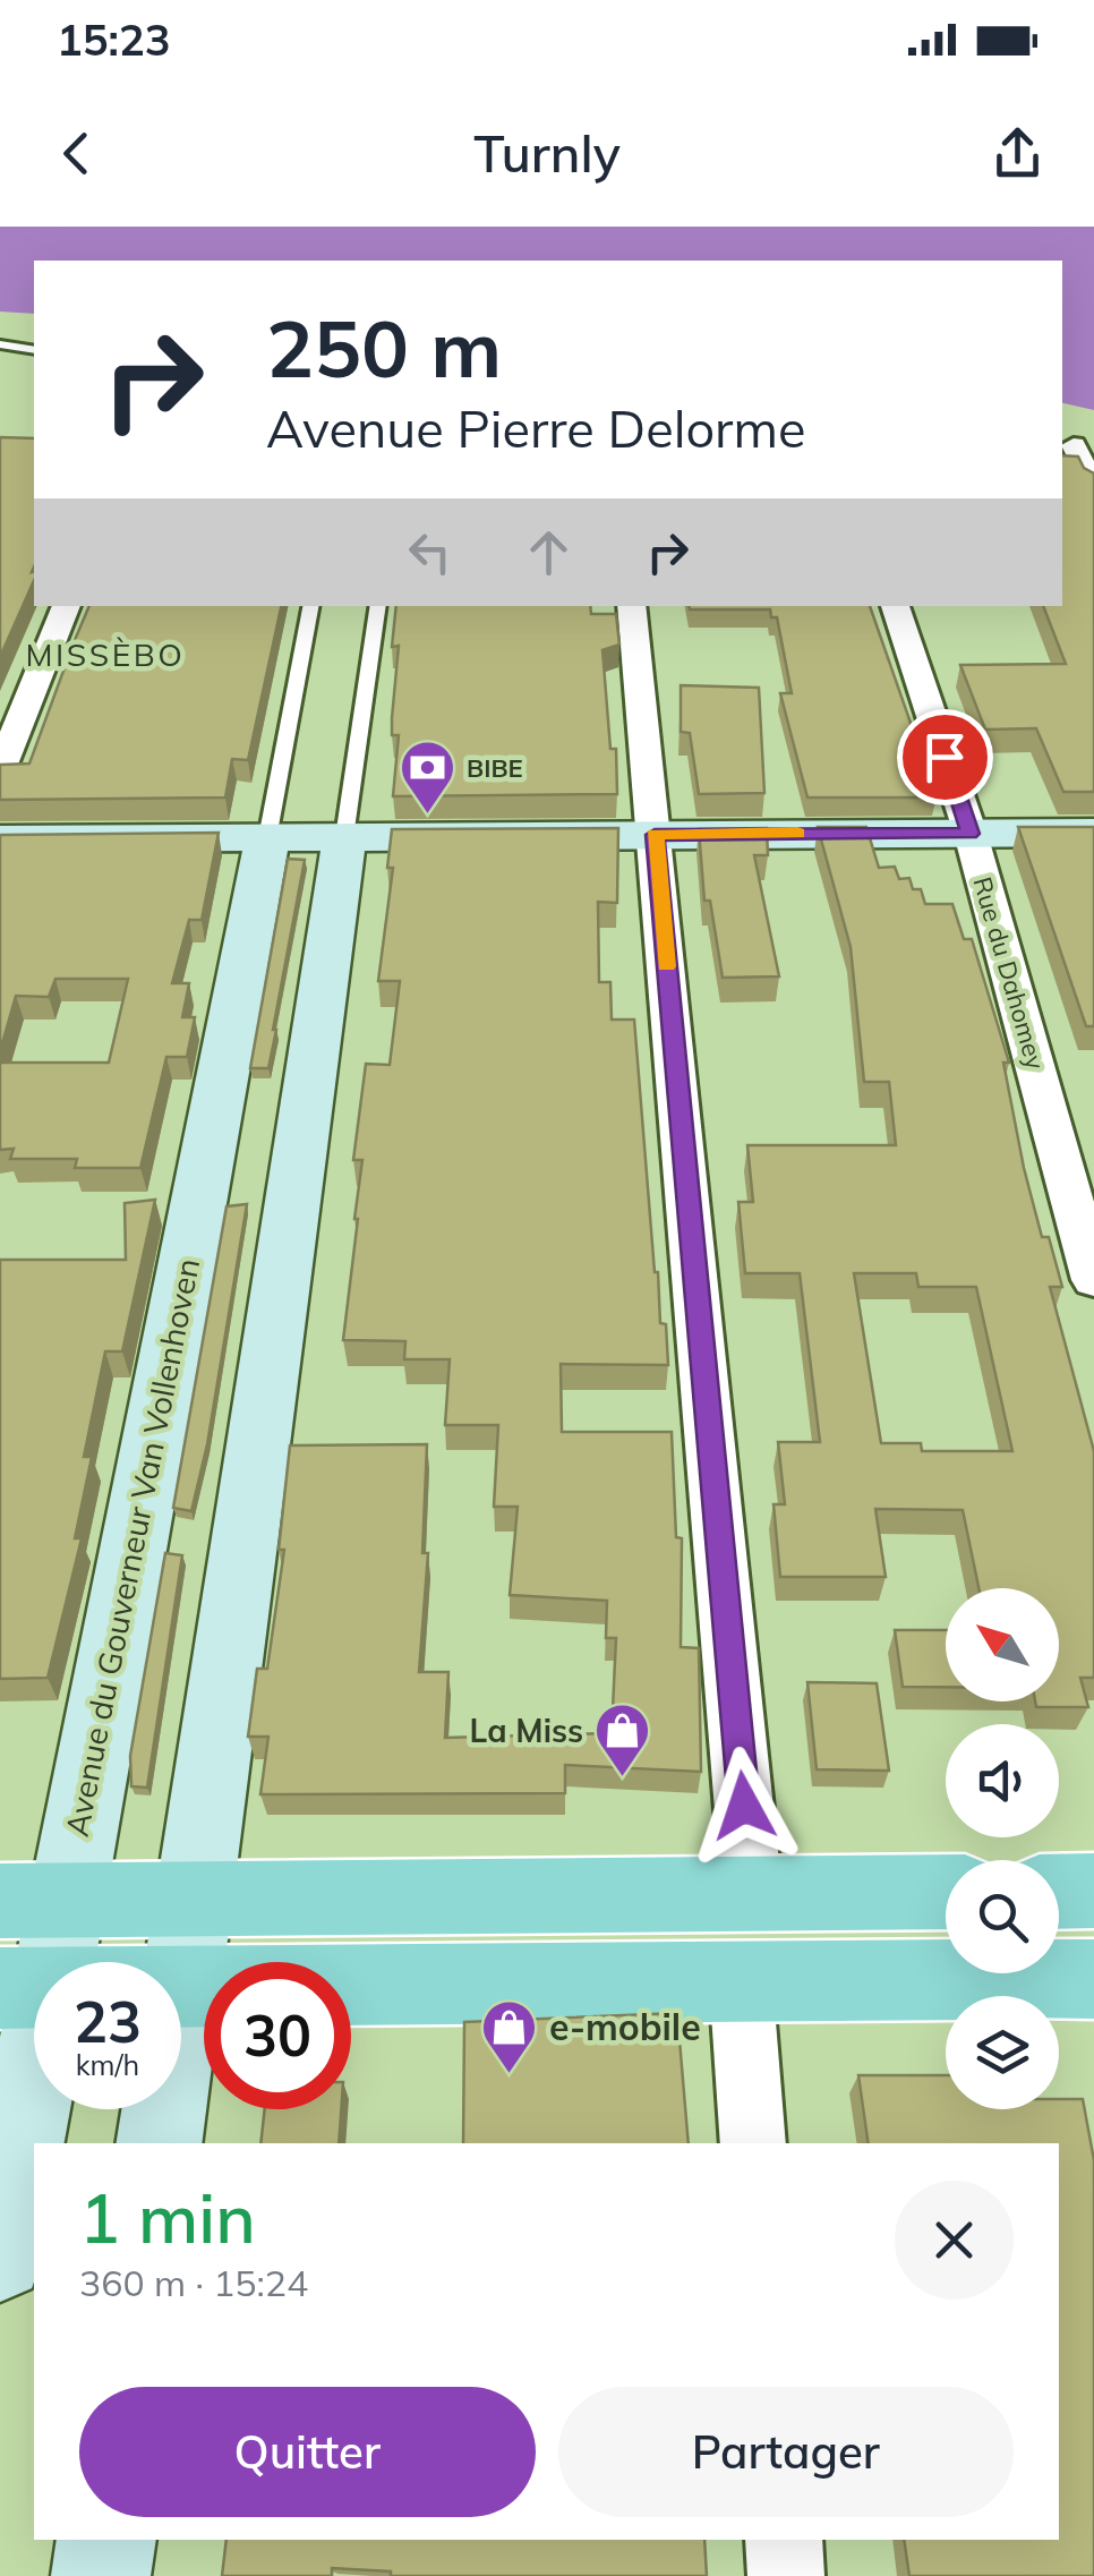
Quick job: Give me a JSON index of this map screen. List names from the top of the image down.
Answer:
{
  "streets": {
    "main road": ["Avenue du Gouverneur Van Vollenhoven"],
    "street": ["Rue du Dahomey"]
  },
  "districts": ["MISSÈBO"],
  "places": {
    "bank": ["BIBE"],
    "shop": ["La Miss", "e-mobile"]
  },
  "north": "top left",
  "page": {
    "status": "15:23",
    "header": "Turnly",
    "turn": ["250 m", "Avenue Pierre Delorme"],
    "speed": "23 km/h",
    "limit": "30",
    "heading": ["1 min", "360 m · 15:24"],
    "buttons": ["Quitter", "Partager"]
  }
}
